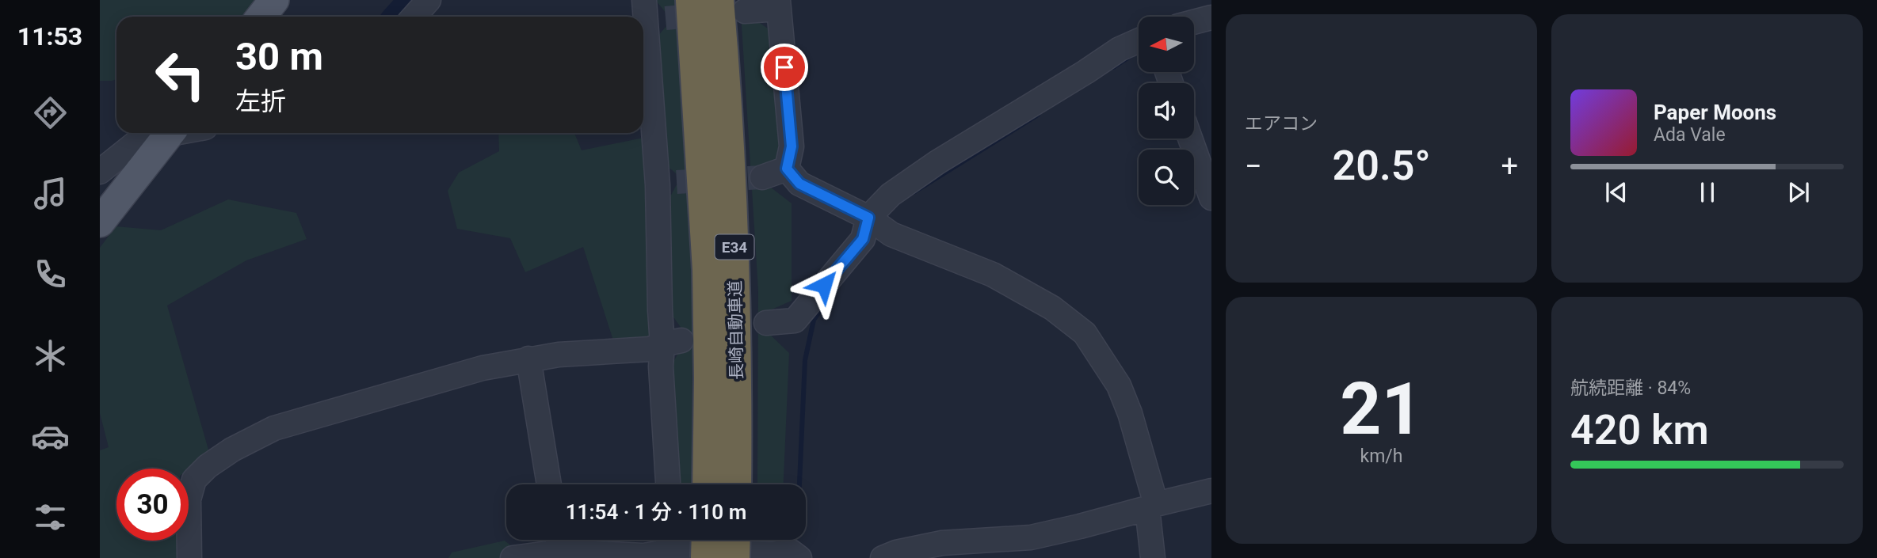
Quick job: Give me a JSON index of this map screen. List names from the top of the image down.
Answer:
{
  "streets": {
    "highway": ["E34", "長崎自動車道"]
  },
  "north": "left",
  "page": {
    "tabs": "11:53",
    "tile": [
      "エアコン",
      ["21", "km/h"],
      ["航続距離 · 84%", "420 km"]
    ],
    "turn": ["30 m", "左折"],
    "song": ["Paper Moons", "Ada Vale"],
    "heat": ["−", "20.5°", "+"],
    "limit": "30",
    "trip": "11:54 · 1 分 · 110 m"
  }
}
